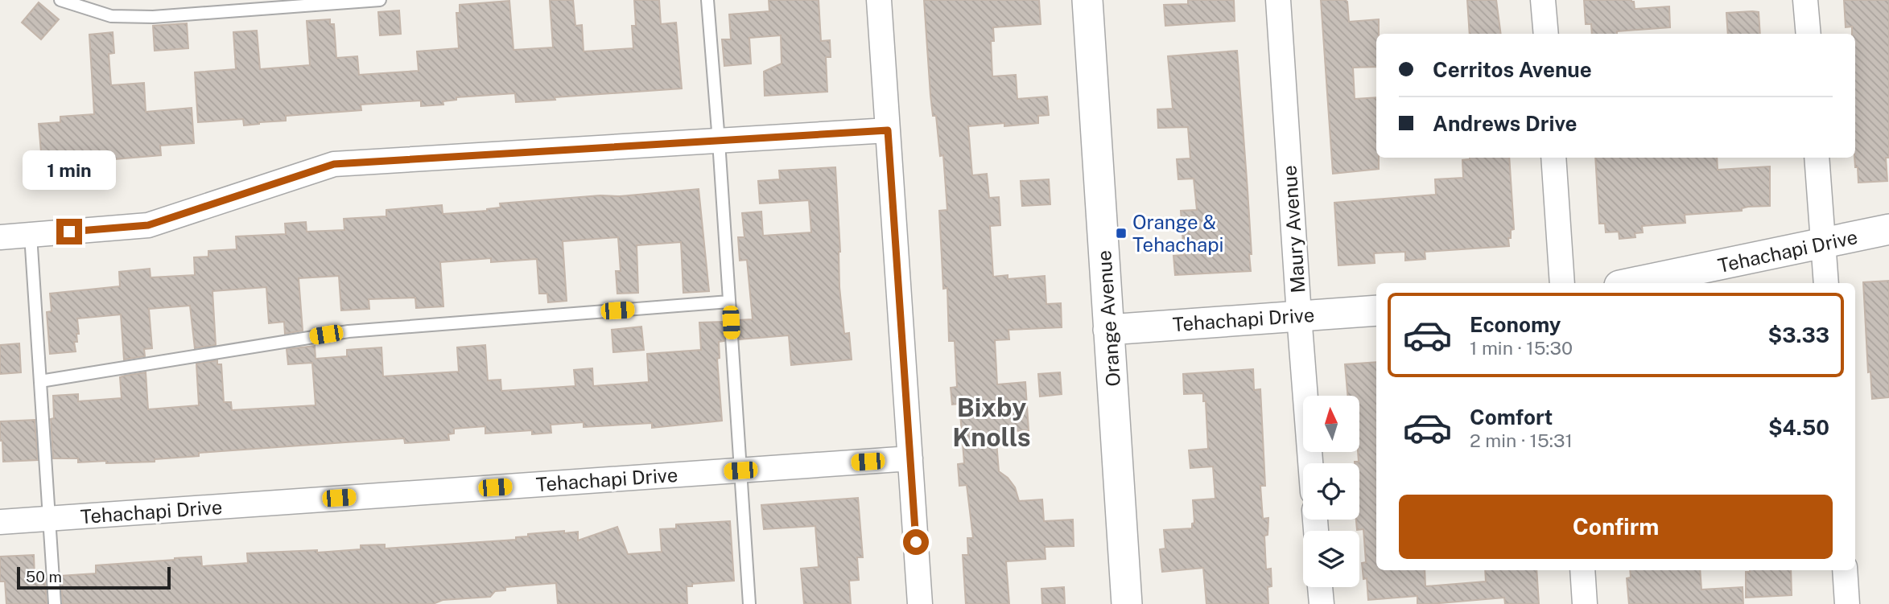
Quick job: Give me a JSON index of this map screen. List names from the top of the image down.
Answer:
{
  "streets": {
    "street": ["Maury Avenue", "Tehachapi Drive", "Orange Avenue"]
  },
  "crossings": [
    ["Maury Avenue", "Tehachapi Drive"],
    ["Tehachapi Drive", "Orange Avenue"]
  ],
  "districts": ["Bixby Knolls"],
  "places": {
    "transit": ["Orange & Tehachapi"]
  },
  "scale_bar": "50 m",
  "north": "top",
  "page": {
    "banner": ["Cerritos Avenue", "Andrews Drive"],
    "bubble": "1 min",
    "list": [
      {
        "name": "Economy",
        "note": "1 min · 15:30",
        "value": "$3.33"
      },
      {
        "name": "Comfort",
        "note": "2 min · 15:31",
        "value": "$4.50"
      }
    ],
    "buttons": "Confirm",
    "scale": "50 m"
  }
}
